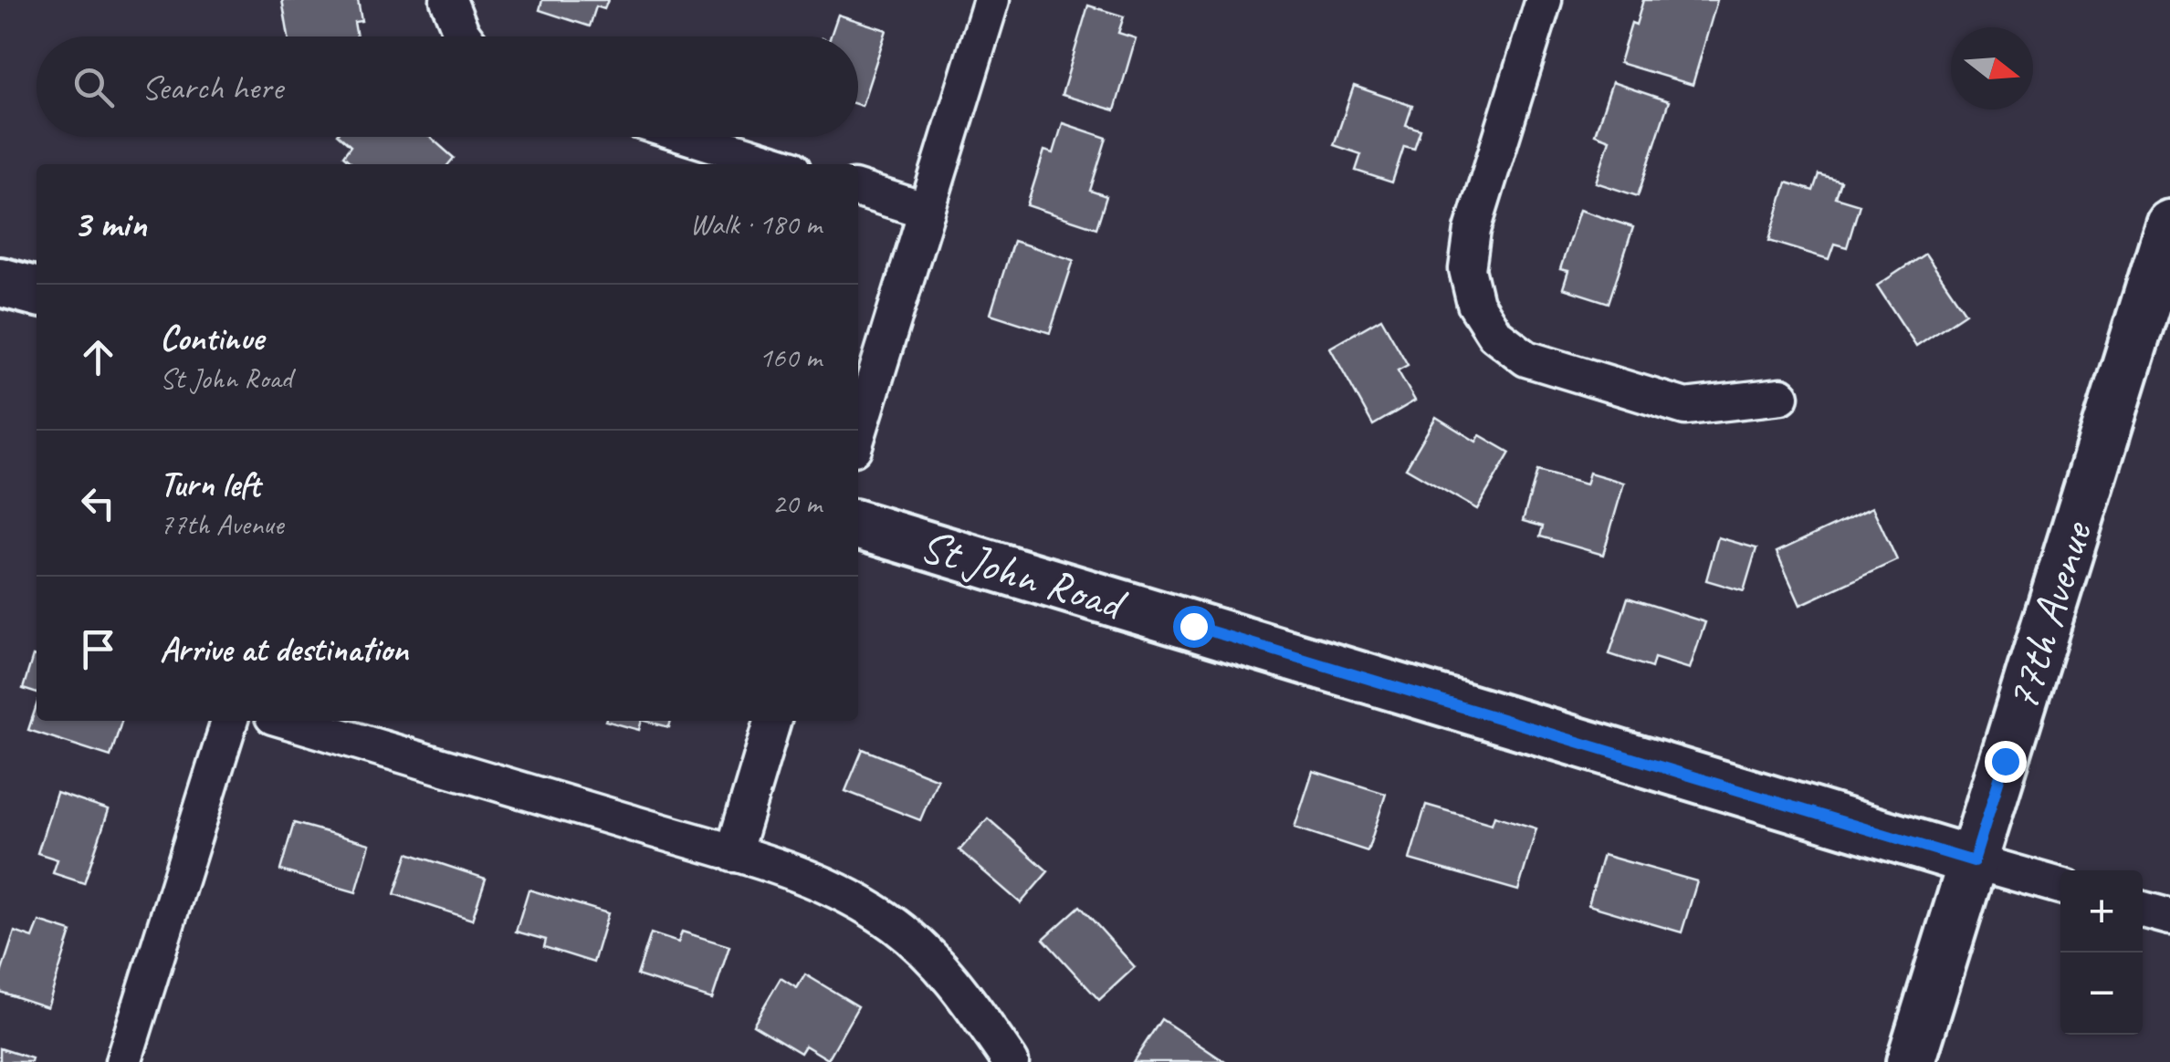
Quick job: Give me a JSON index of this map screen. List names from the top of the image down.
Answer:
{
  "streets": {
    "street": ["St John Road", "77th Avenue"]
  },
  "crossings": [
    ["St John Road", "77th Avenue"]
  ],
  "north": "right",
  "page": {
    "search": "Search here",
    "heading": ["3 min", "Walk · 180 m"],
    "list": [
      ["Continue", "St John Road", "160 m"],
      ["Turn left", "77th Avenue", "20 m"],
      "Arrive at destination"
    ],
    "map_buttons": ["+", "−"]
  }
}
